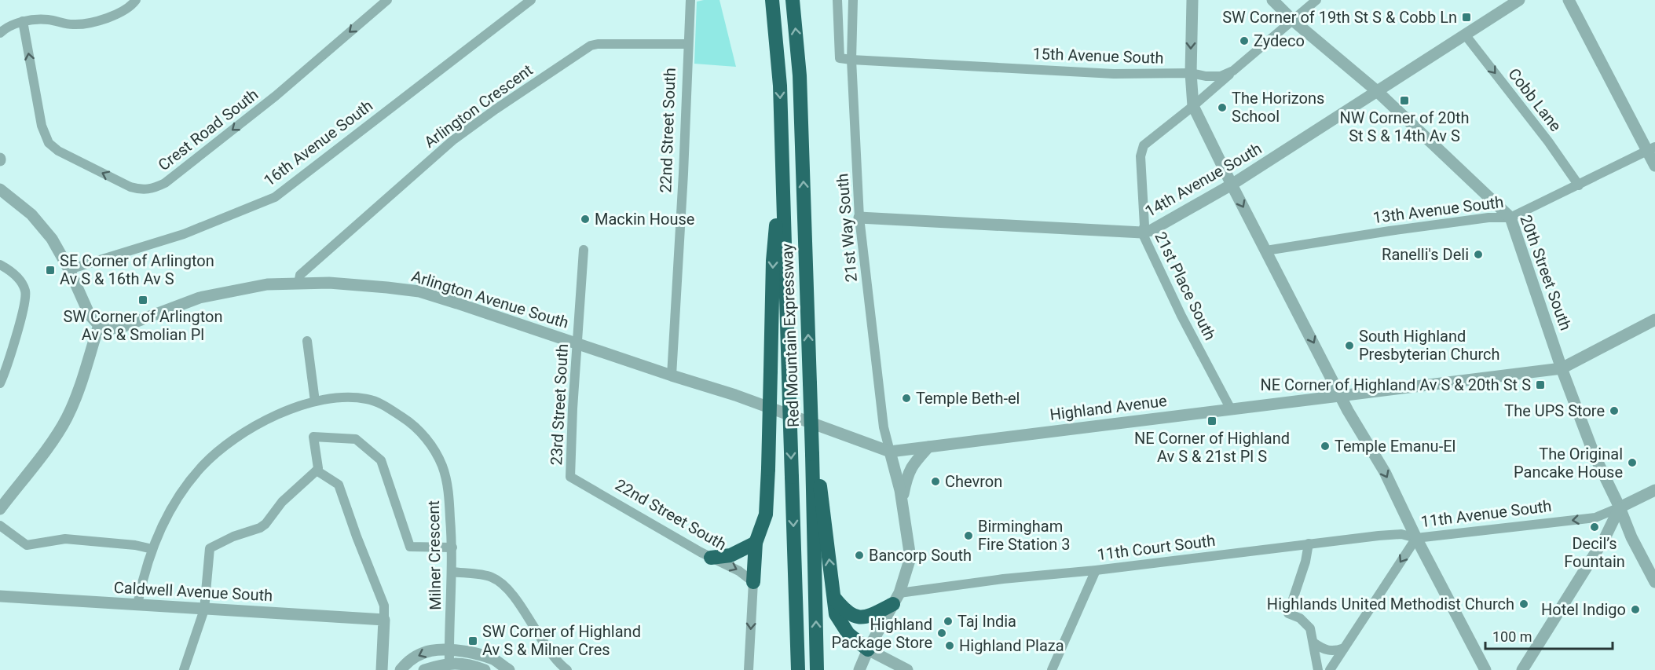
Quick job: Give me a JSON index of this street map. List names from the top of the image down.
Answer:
{
  "streets": {
    "highway": ["Red Mountain Expressway"],
    "street": [
      "15th Avenue South",
      "Cobb Lane",
      "Arlington Crescent",
      "Crest Road South",
      "22nd Street South",
      "16th Avenue South",
      "14th Avenue South",
      "13th Avenue South",
      "21st Way South",
      "20th Street South",
      "21st Place South",
      "Arlington Avenue South",
      "23rd Street South",
      "Highland Avenue",
      "11th Avenue South",
      "11th Court South",
      "Milner Crescent",
      "Caldwell Avenue South"
    ]
  },
  "crossings": [
    ["15th Avenue South", "21st Way South"],
    ["15th Avenue South", "20th Street South"],
    ["15th Avenue South", "21st Place South"],
    ["Cobb Lane", "14th Avenue South"],
    ["Cobb Lane", "13th Avenue South"],
    ["Arlington Crescent", "22nd Street South"],
    ["Arlington Crescent", "Arlington Avenue South"],
    ["22nd Street South", "Arlington Avenue South"],
    ["22nd Street South", "23rd Street South"],
    ["14th Avenue South", "21st Way South"],
    ["14th Avenue South", "20th Street South"],
    ["14th Avenue South", "21st Place South"],
    ["13th Avenue South", "20th Street South"],
    ["21st Way South", "Arlington Avenue South"],
    ["21st Way South", "Highland Avenue"],
    ["20th Street South", "Highland Avenue"],
    ["20th Street South", "11th Avenue South"],
    ["21st Place South", "Highland Avenue"],
    ["Arlington Avenue South", "23rd Street South"],
    ["Arlington Avenue South", "Highland Avenue"],
    ["11th Avenue South", "11th Court South"],
    ["Milner Crescent", "Caldwell Avenue South"]
  ],
  "one_way": ["Cobb Lane", "11th Avenue South"],
  "places": {
    "transit": [
      "SW Corner of 19th St S & Cobb Ln",
      "NW Corner of 20th St S & 14th Av S",
      "SE Corner of Arlington Av S & 16th Av S",
      "SW Corner of Arlington Av S & Smolian Pl",
      "NE Corner of Highland Av S & 20th St S",
      "NE Corner of Highland Av S & 21st Pl S",
      "SW Corner of Highland Av S & Milner Cres"
    ],
    "other": [
      "Zydeco",
      "The Horizons School",
      "Mackin House",
      "Ranelli's Deli",
      "South Highland Presbyterian Church",
      "Temple Beth-el",
      "The UPS Store",
      "Temple Emanu-El",
      "The Original Pancake House",
      "Chevron",
      "Decil’s Fountain",
      "Birmingham Fire Station 3",
      "Bancorp South",
      "Highlands United Methodist Church",
      "Hotel Indigo",
      "Taj India",
      "Highland Package Store",
      "Highland Plaza"
    ]
  },
  "scale_bar": "100 m"
}
